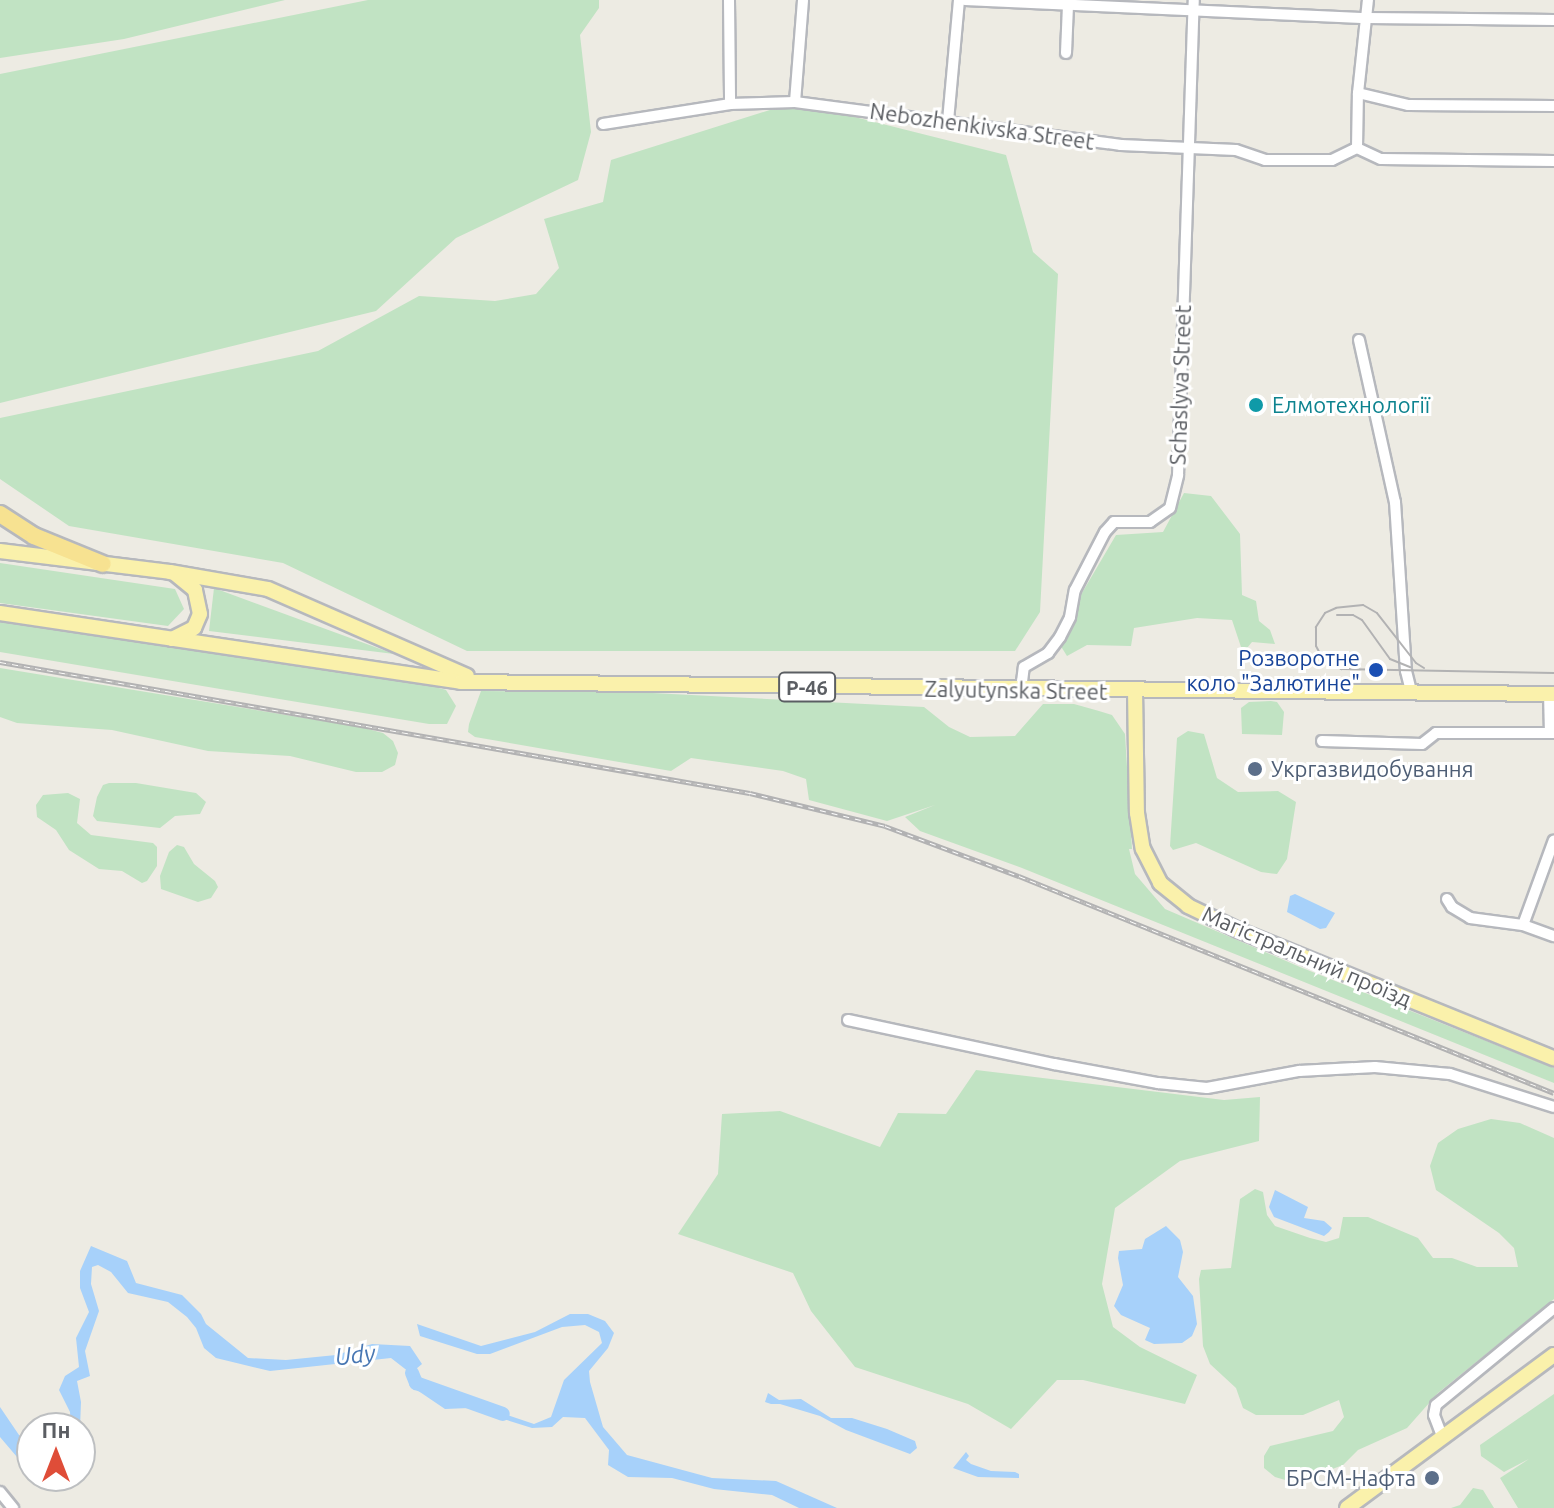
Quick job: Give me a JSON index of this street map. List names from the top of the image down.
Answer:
{
  "streets": {
    "main road": ["Р-46", "Zalyutynska Street", "Магістральний проїзд"],
    "street": ["Nebozhenkivska Street", "Schaslyva Street"]
  },
  "crossings": [
    ["Nebozhenkivska Street", "Schaslyva Street"],
    ["Schaslyva Street", "Zalyutynska Street"],
    ["Р-46", "Zalyutynska Street"],
    ["Zalyutynska Street", "Магістральний проїзд"]
  ],
  "water": ["Udy"],
  "places": [
    "Елмотехнології",
    "Розворотне коло \"Залютине\"",
    "Укргазвидобування",
    "БРСМ-Нафта"
  ],
  "north": "top"
}
